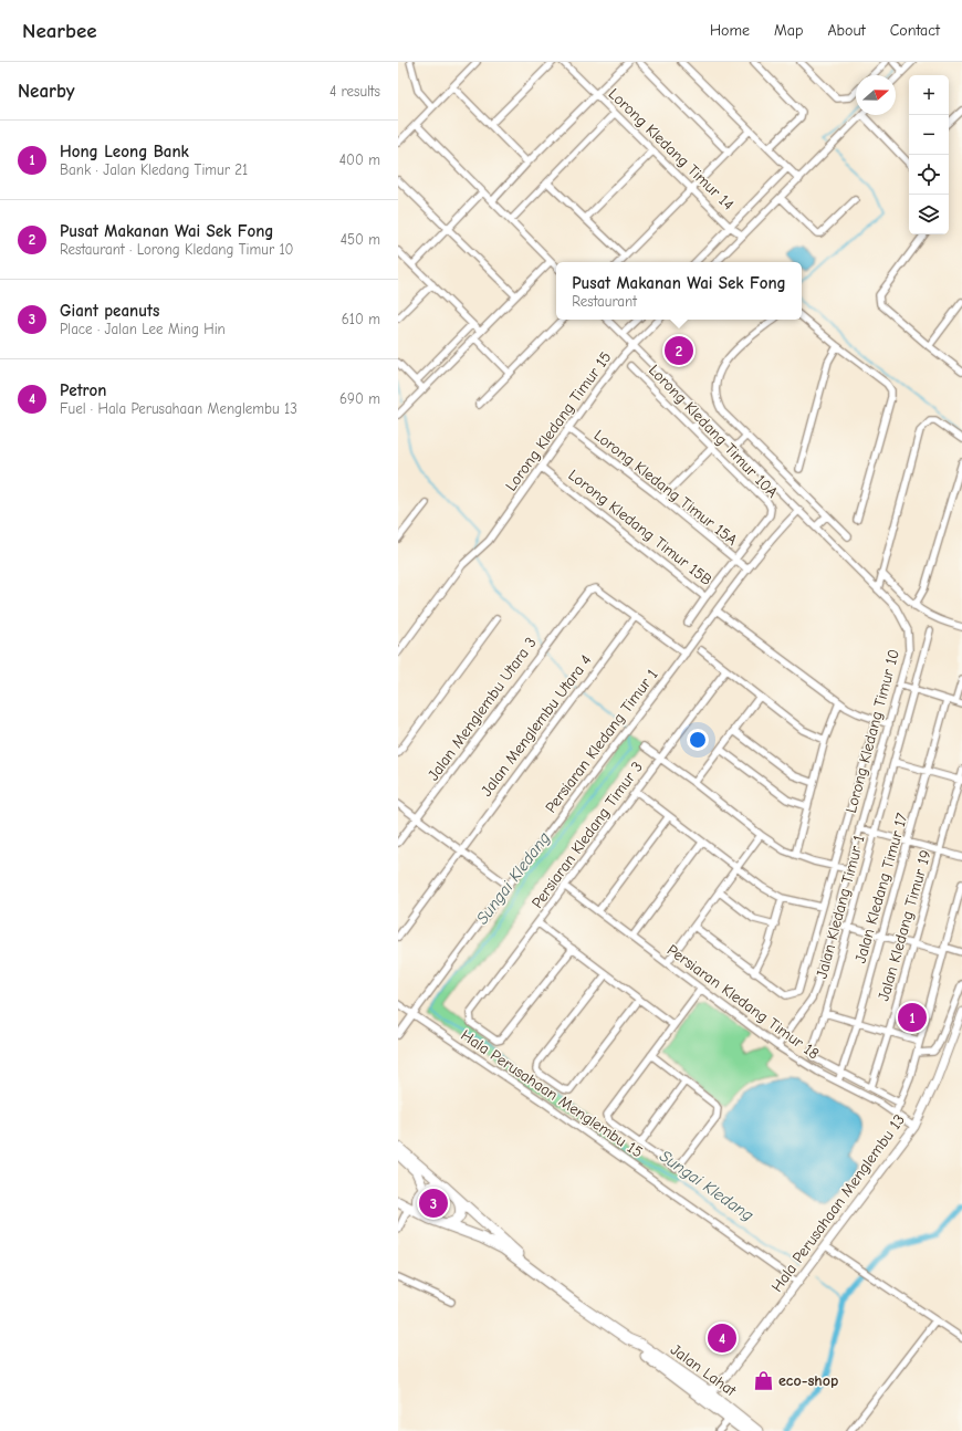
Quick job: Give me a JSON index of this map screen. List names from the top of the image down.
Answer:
{
  "streets": {
    "main road": ["Jalan Lahat"],
    "street": [
      "Lorong Kledang Timur 14",
      "Lorong Kledang Timur 15",
      "Lorong Kledang Timur 10A",
      "Lorong Kledang Timur 15A",
      "Lorong Kledang Timur 15B",
      "Jalan Menglembu Utara 3",
      "Jalan Menglembu Utara 4",
      "Lorong Kledang Timur 10",
      "Persiaran Kledang Timur 1",
      "Persiaran Kledang Timur 3",
      "Jalan Kledang Timur 17",
      "Jalan Kledang Timur 1",
      "Jalan Kledang Timur 19",
      "Persiaran Kledang Timur 18",
      "Hala Perusahaan Menglembu 15",
      "Hala Perusahaan Menglembu 13"
    ]
  },
  "crossings": [
    ["Lorong Kledang Timur 15", "Lorong Kledang Timur 15A"],
    ["Lorong Kledang Timur 15", "Lorong Kledang Timur 15B"],
    ["Lorong Kledang Timur 15", "Lorong Kledang Timur 10"],
    ["Lorong Kledang Timur 10A", "Lorong Kledang Timur 15A"],
    ["Lorong Kledang Timur 10A", "Lorong Kledang Timur 15B"],
    ["Lorong Kledang Timur 15A", "Lorong Kledang Timur 15B"],
    ["Lorong Kledang Timur 15A", "Persiaran Kledang Timur 1"],
    ["Jalan Menglembu Utara 3", "Jalan Menglembu Utara 4"],
    ["Lorong Kledang Timur 10", "Persiaran Kledang Timur 1"],
    ["Lorong Kledang Timur 10", "Persiaran Kledang Timur 18"],
    ["Persiaran Kledang Timur 1", "Hala Perusahaan Menglembu 15"],
    ["Persiaran Kledang Timur 3", "Persiaran Kledang Timur 18"],
    ["Jalan Kledang Timur 17", "Jalan Kledang Timur 1"],
    ["Jalan Kledang Timur 17", "Persiaran Kledang Timur 18"],
    ["Persiaran Kledang Timur 18", "Hala Perusahaan Menglembu 13"],
    ["Hala Perusahaan Menglembu 15", "Hala Perusahaan Menglembu 13"]
  ],
  "water": ["Sungai Kledang"],
  "places": {
    "shop": ["eco-shop"]
  },
  "north": "right",
  "page": {
    "header": "Nearbee",
    "nav": [
      "Home",
      "Map",
      "About",
      "Contact"
    ],
    "heading": ["Nearby", "4 results"],
    "map_buttons": ["+", "−"],
    "list": [
      {
        "mark": "1",
        "name": "Hong Leong Bank",
        "note": "Bank · Jalan Kledang Timur 21",
        "value": "400 m"
      },
      {
        "mark": "2",
        "name": "Pusat Makanan Wai Sek Fong",
        "note": "Restaurant · Lorong Kledang Timur 10",
        "value": "450 m"
      },
      {
        "mark": "3",
        "name": "Giant peanuts",
        "note": "Place · Jalan Lee Ming Hin",
        "value": "610 m"
      },
      {
        "mark": "4",
        "name": "Petron",
        "note": "Fuel · Hala Perusahaan Menglembu 13",
        "value": "690 m"
      }
    ],
    "popup": ["Pusat Makanan Wai Sek Fong", "Restaurant"],
    "pins": [
      "2",
      "1",
      "3",
      "4"
    ]
  }
}
